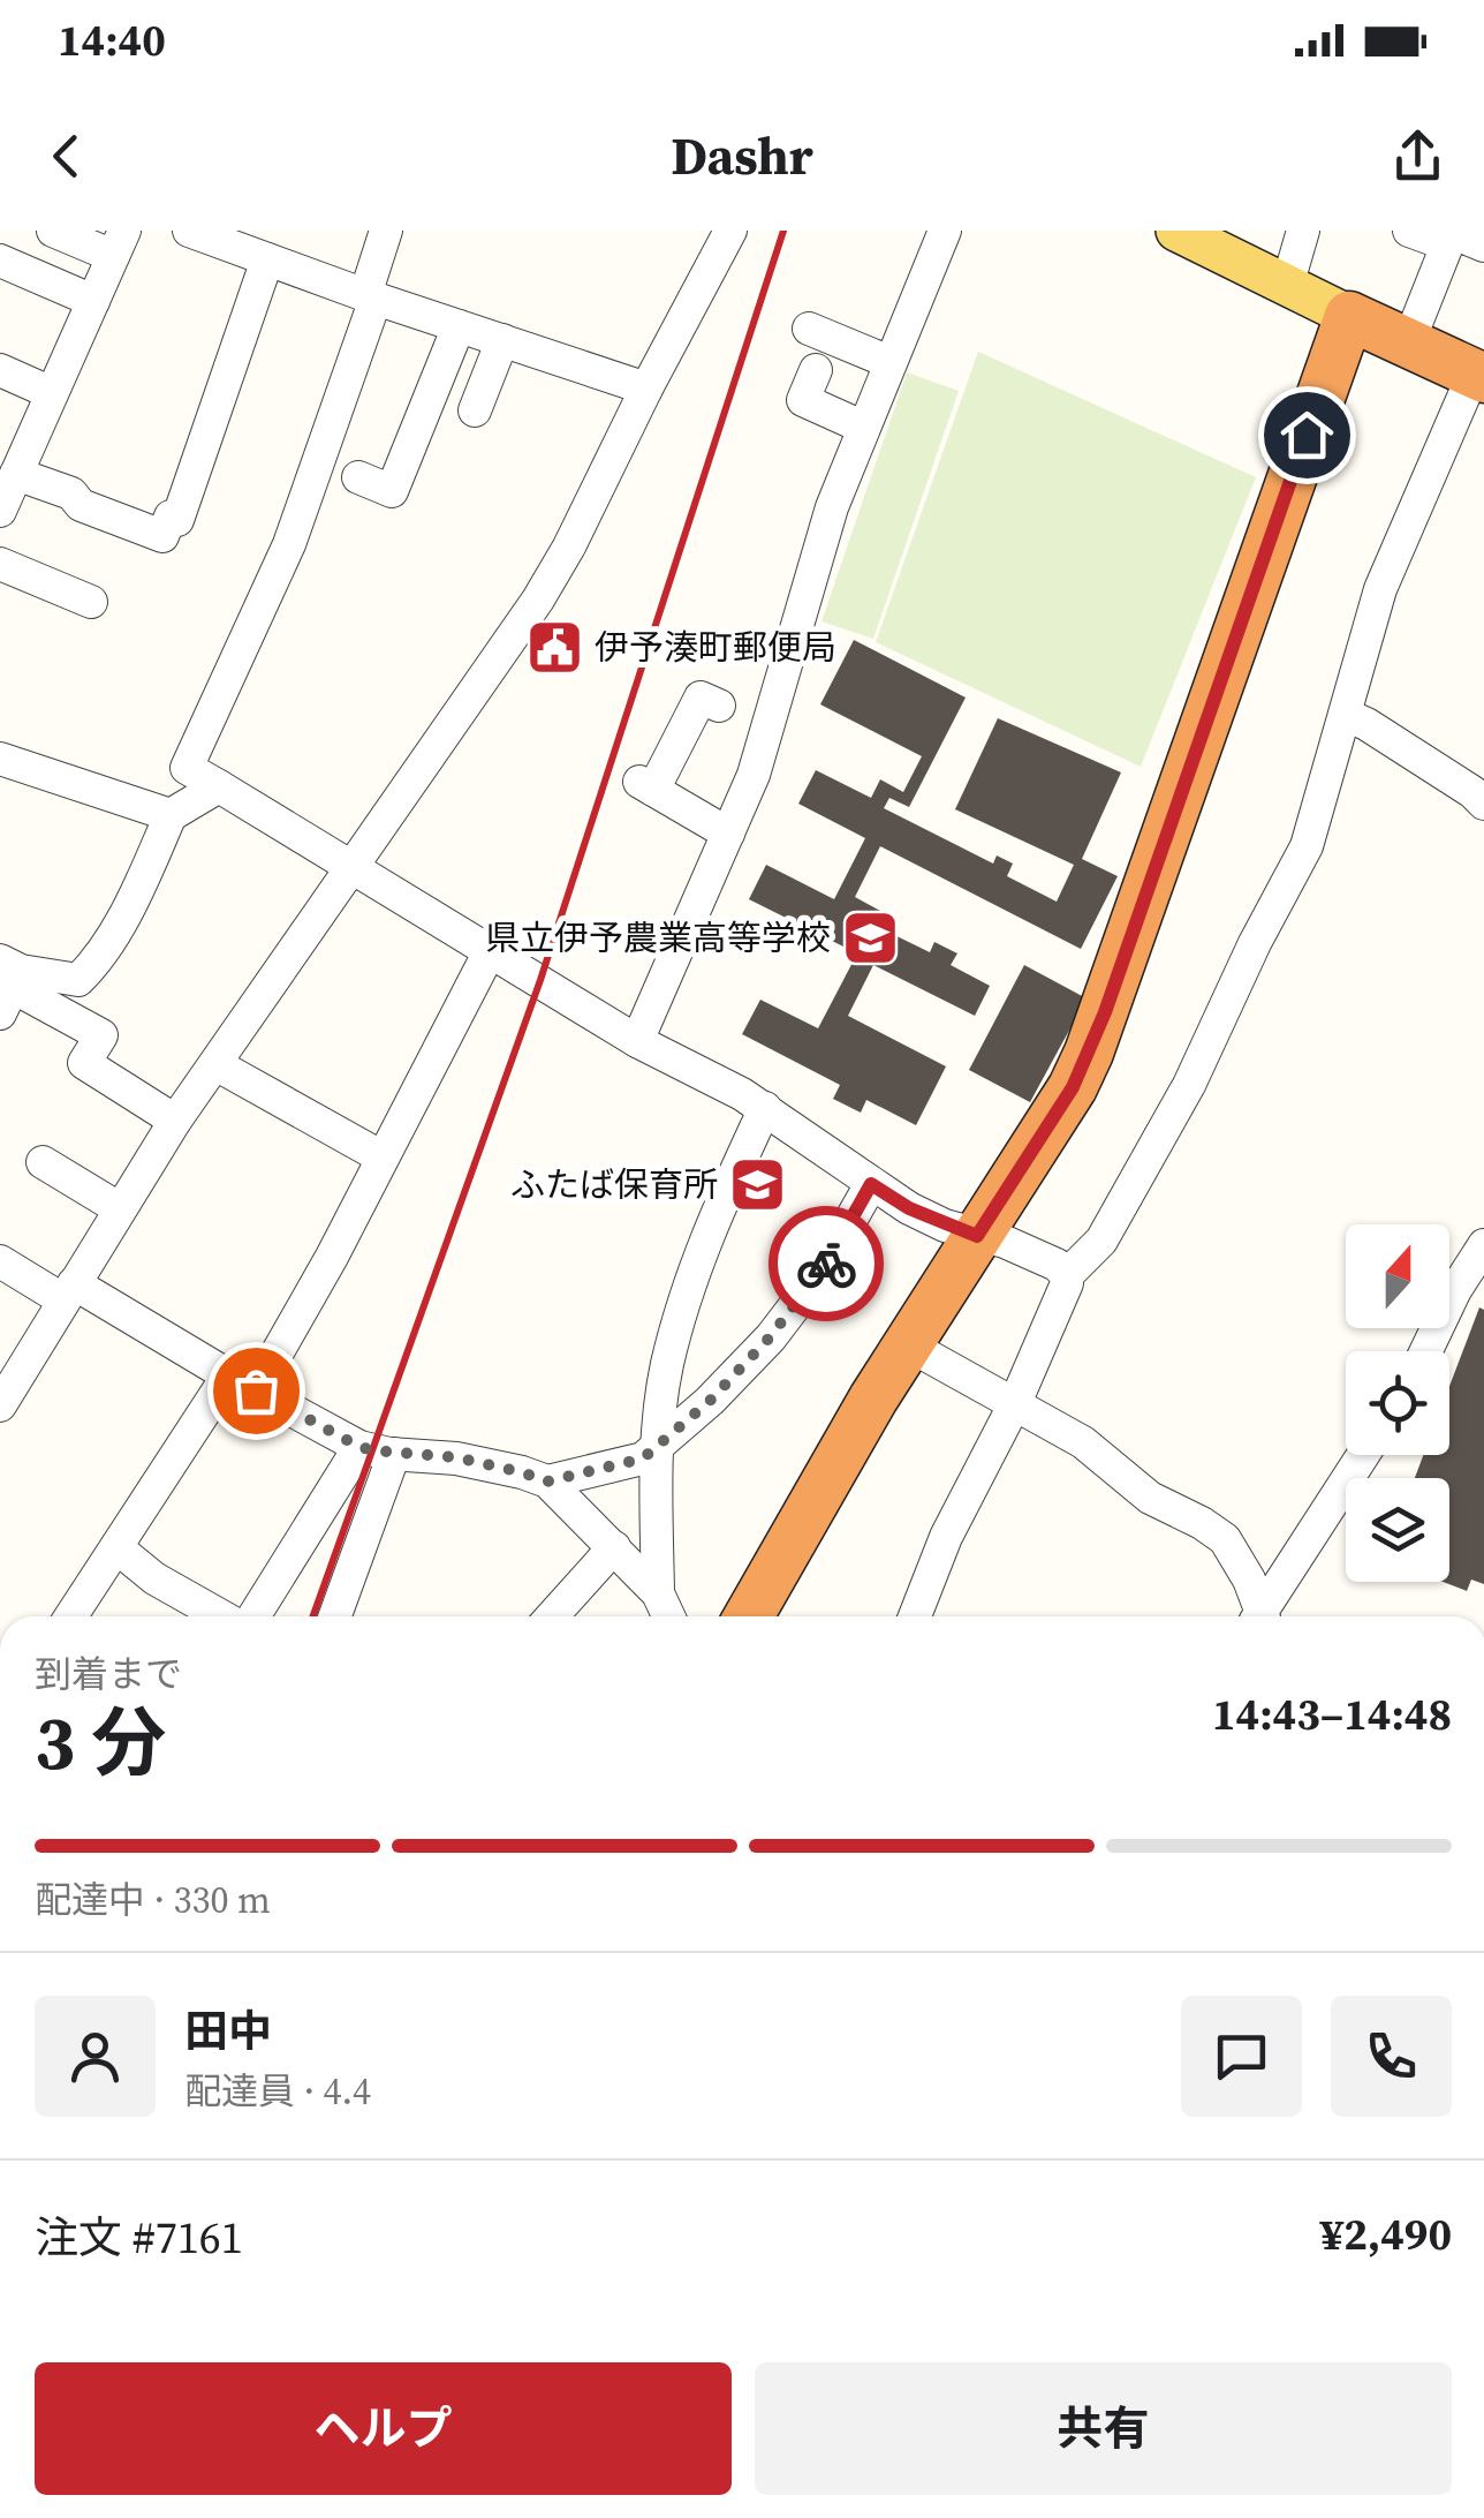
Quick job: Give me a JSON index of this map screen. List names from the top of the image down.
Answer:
{
  "places": {
    "public building": ["伊予湊町郵便局"],
    "school or university": ["県立伊予農業高等学校", "ふたば保育所"]
  },
  "north": "top",
  "page": {
    "status": "14:40",
    "header": "Dashr",
    "heading": ["3 分", "到着まで", "14:43–14:48"],
    "panel": [
      "田中",
      "配達員 · 4.4",
      "注文 #7161",
      "¥2,490"
    ],
    "bar": "配達中 · 330 m",
    "buttons": ["ヘルプ", "共有"]
  }
}
